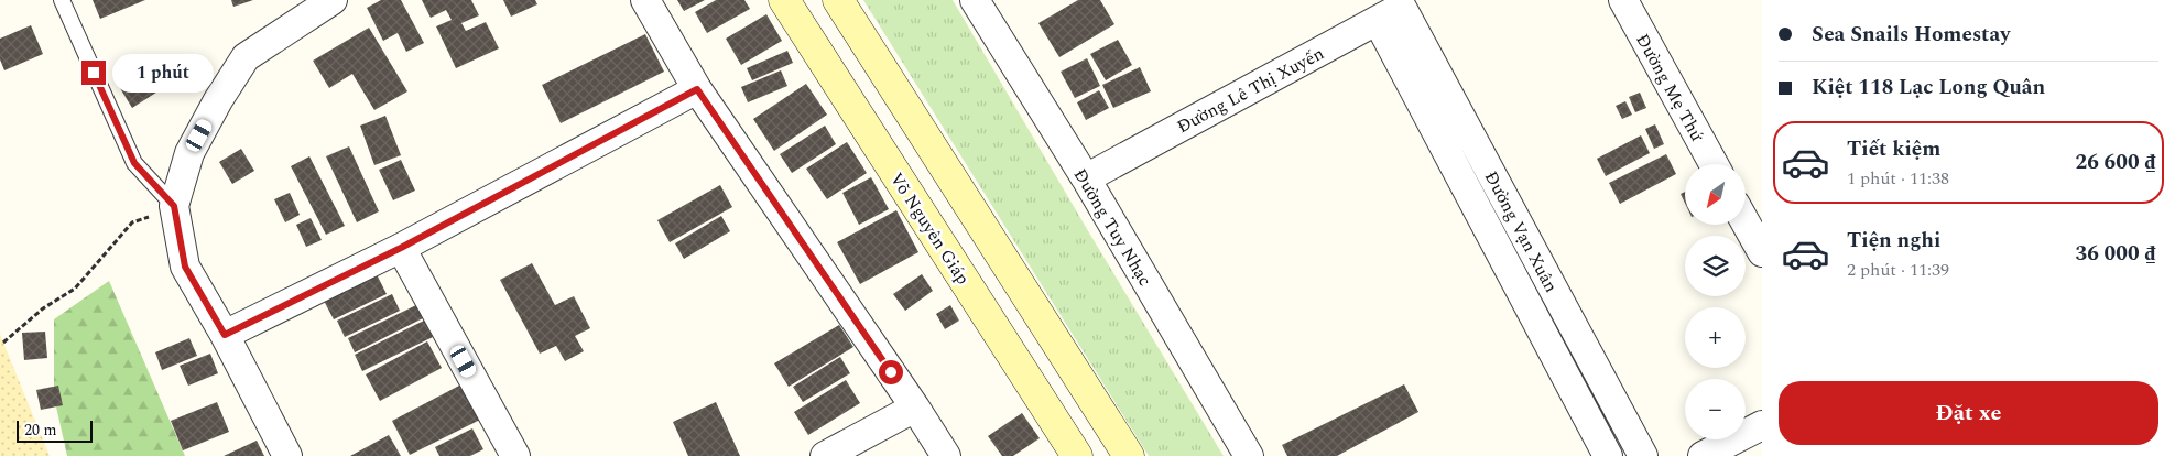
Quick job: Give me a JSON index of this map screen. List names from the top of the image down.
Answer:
{
  "streets": {
    "main road": ["Võ Nguyên Giáp"],
    "street": [
      "Đường Mẹ Thứ",
      "Đường Lê Thị Xuyến",
      "Đường Tuy Nhạc",
      "Đường Vạn Xuân"
    ]
  },
  "crossings": [
    ["Đường Lê Thị Xuyến", "Đường Tuy Nhạc"],
    ["Đường Lê Thị Xuyến", "Đường Vạn Xuân"]
  ],
  "scale_bar": "20 m",
  "north": "bottom left",
  "page": {
    "banner": ["Sea Snails Homestay", "Kiệt 118 Lạc Long Quân"],
    "bubble": "1 phút",
    "list": [
      {
        "name": "Tiết kiệm",
        "note": "1 phút · 11:38",
        "value": "26 600 ₫"
      },
      {
        "name": "Tiện nghi",
        "note": "2 phút · 11:39",
        "value": "36 000 ₫"
      }
    ],
    "map_buttons": ["+", "−"],
    "buttons": "Đặt xe",
    "scale": "20 m"
  }
}
